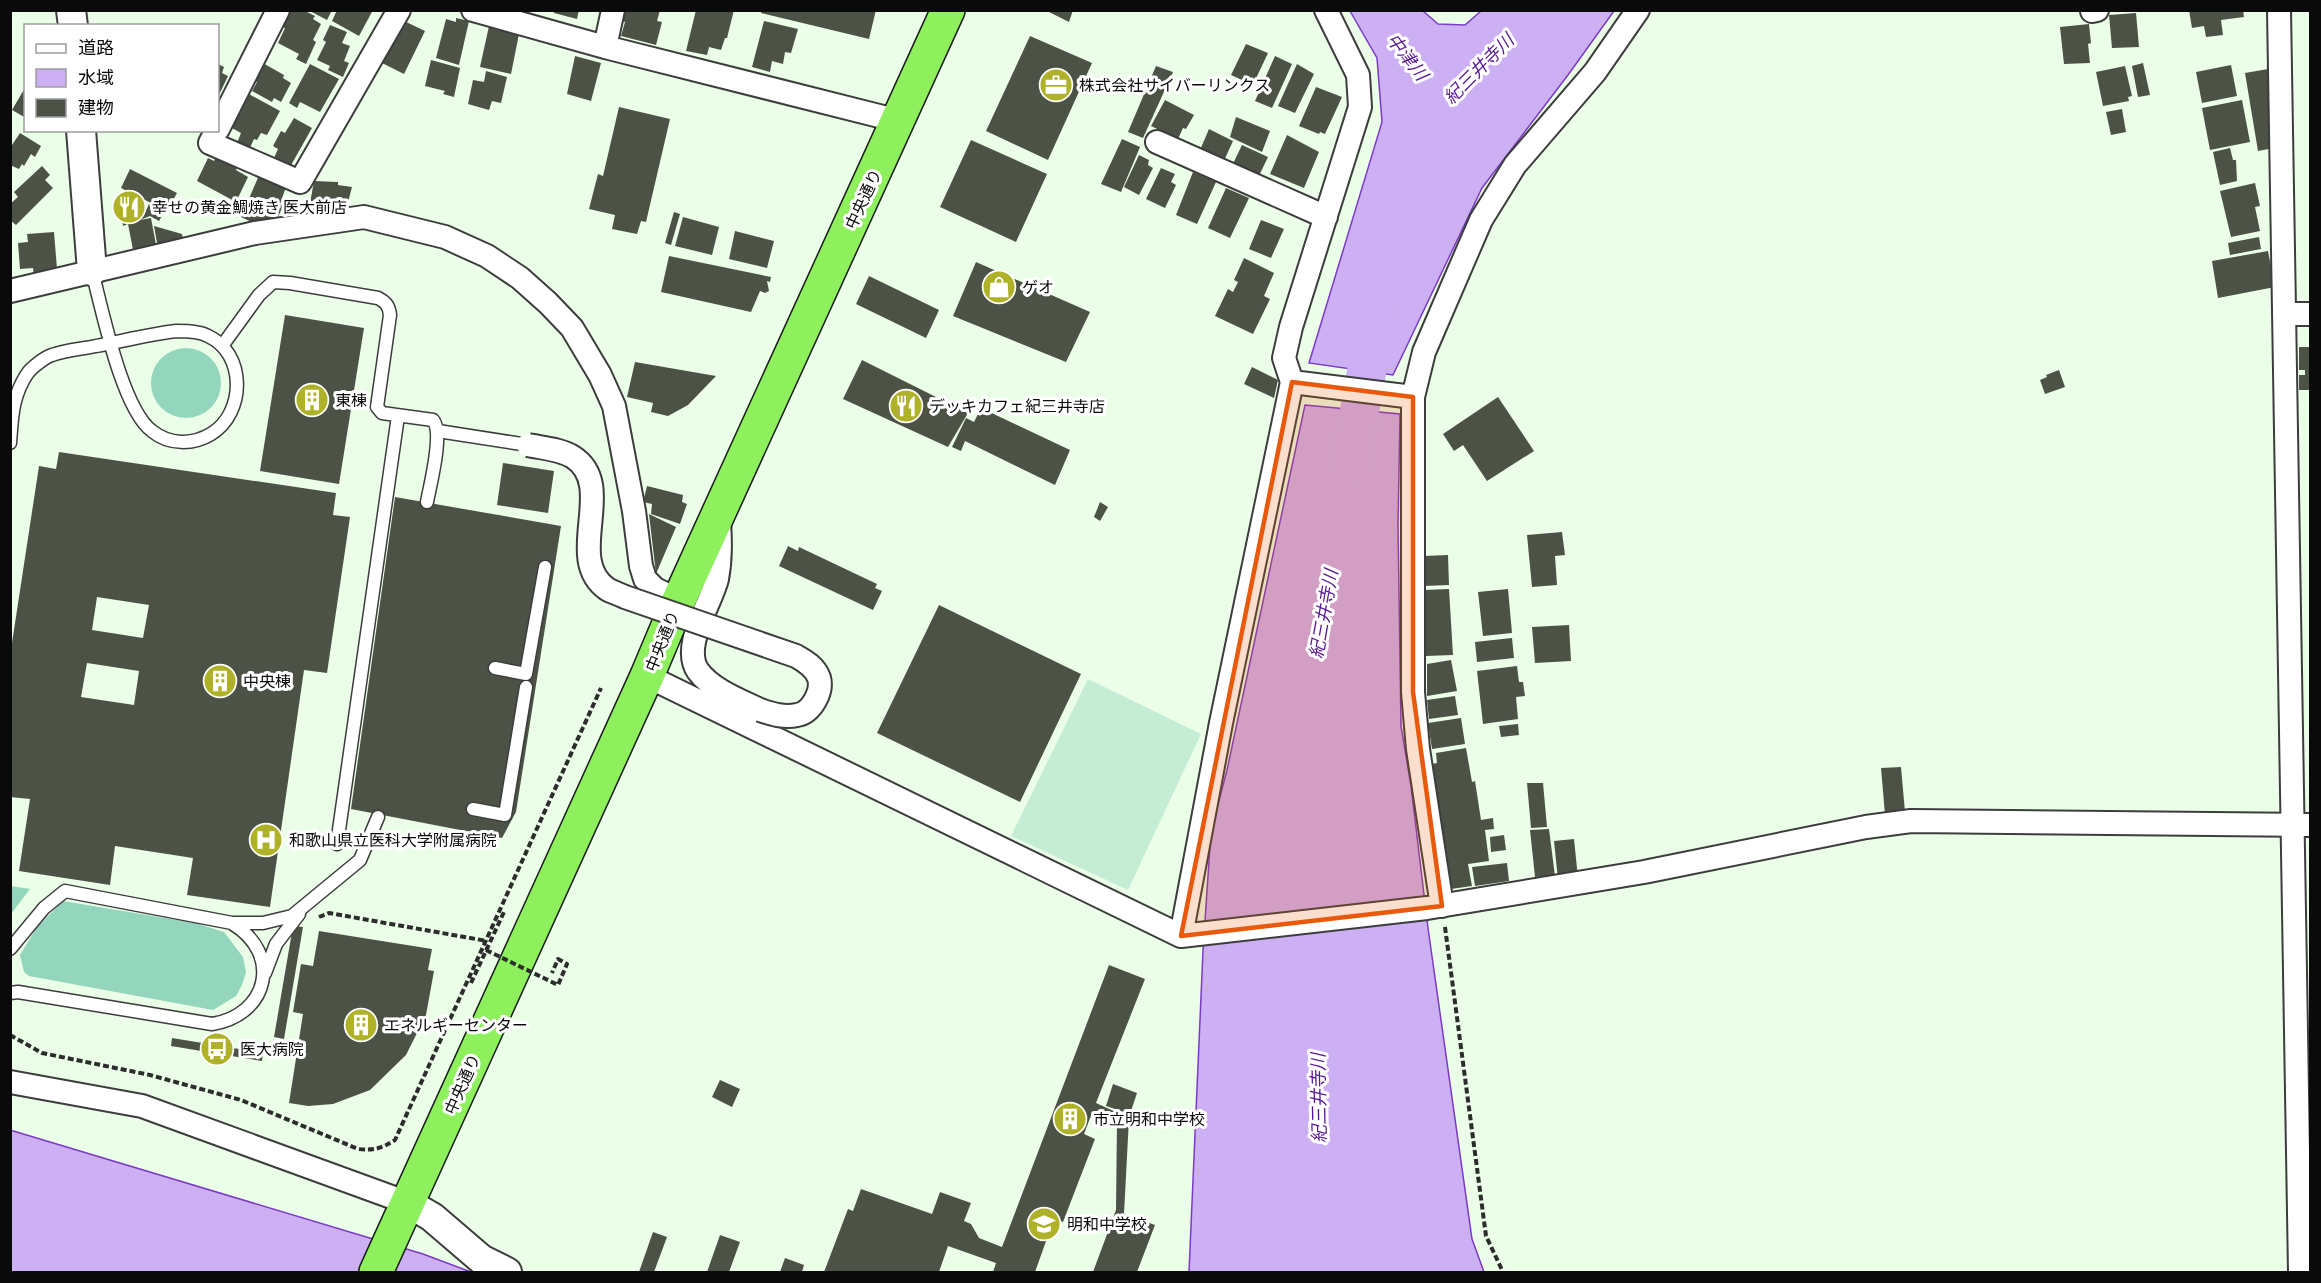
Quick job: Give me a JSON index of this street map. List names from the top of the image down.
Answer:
{
  "streets": {
    "highway": ["中央通り"]
  },
  "water": ["中津川", "紀三井寺川"],
  "places": {
    "office": ["株式会社サイバーリンクス"],
    "restaurant": ["幸せの黄金鯛焼き 医大前店", "デッキカフェ紀三井寺店"],
    "shop": ["ゲオ"],
    "building": [
      "東棟",
      "中央棟",
      "エネルギーセンター",
      "市立明和中学校"
    ],
    "hospital": ["和歌山県立医科大学附属病院"],
    "bus stop": ["医大病院"],
    "school or university": ["明和中学校"]
  },
  "legend": ["道路", "水域", "建物"]
}
